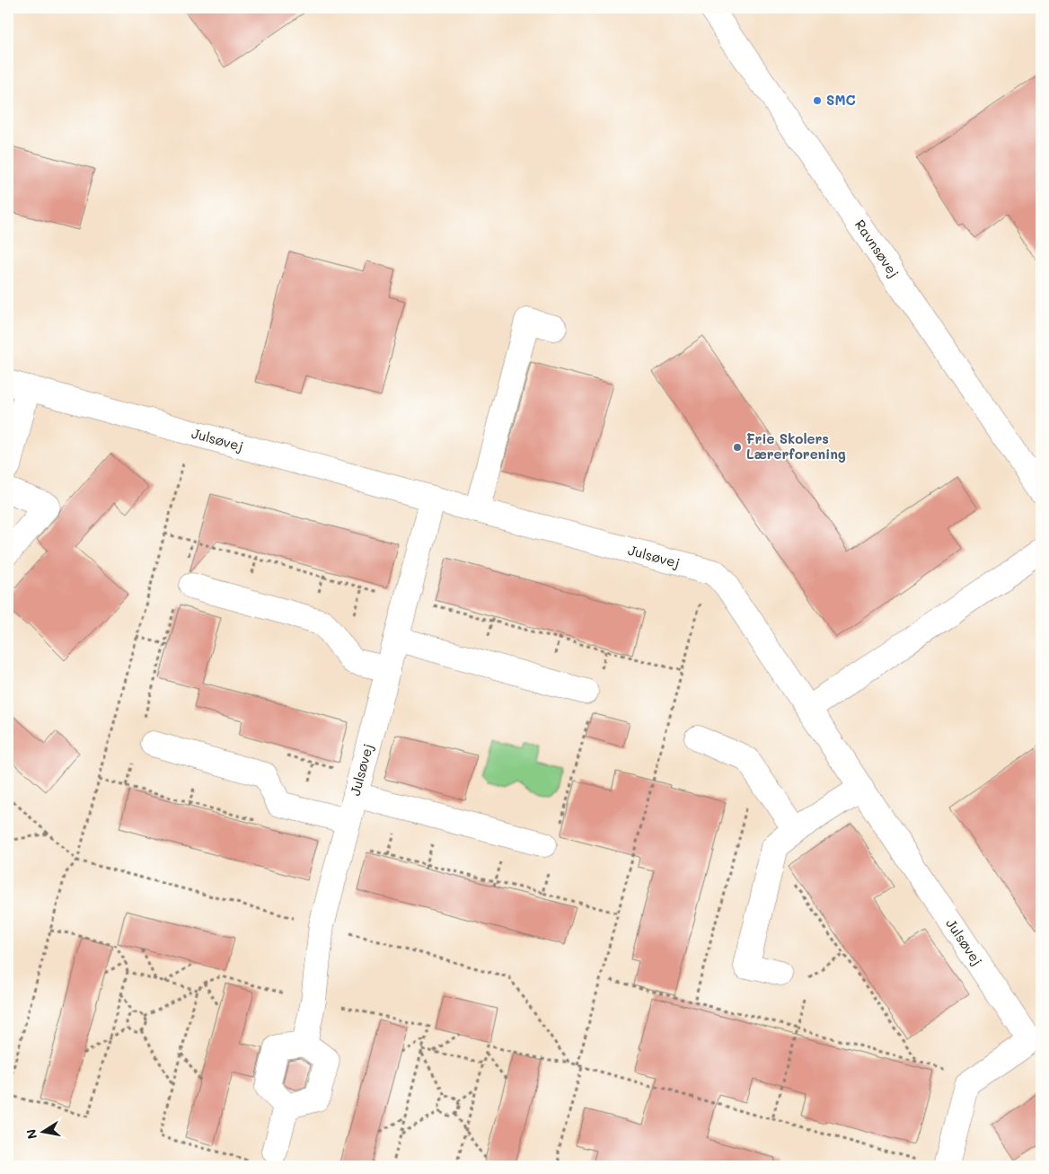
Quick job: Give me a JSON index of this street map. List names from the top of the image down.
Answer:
{
  "streets": {
    "street": ["Ravnsøvej", "Julsøvej"]
  },
  "places": ["SMC", "Frie Skolers Lærerforening"],
  "north": "left"
}
